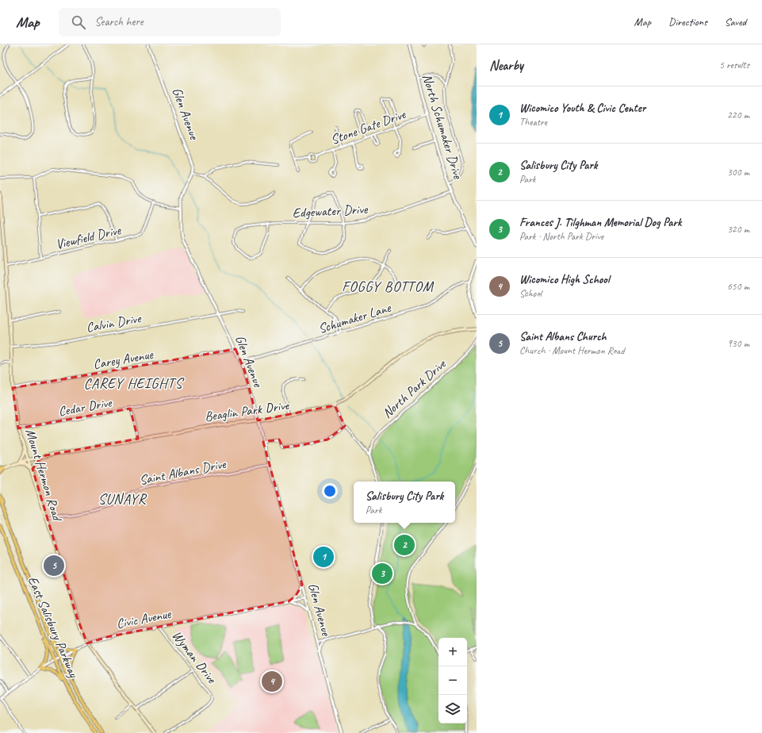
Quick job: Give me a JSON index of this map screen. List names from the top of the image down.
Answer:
{
  "streets": {
    "main road": ["Beaglin Park Drive", "Mount Hermon Road", "East Salisbury Parkway"],
    "street": [
      "Glen Avenue",
      "North Schumaker Drive",
      "Stone Gate Drive",
      "Edgewater Drive",
      "Viewfield Drive",
      "Schumaker Lane",
      "Calvin Drive",
      "Carey Avenue",
      "North Park Drive",
      "Cedar Drive",
      "Saint Albans Drive",
      "Civic Avenue",
      "Wyman Drive"
    ]
  },
  "crossings": [
    ["Glen Avenue", "Schumaker Lane"],
    ["Glen Avenue", "Calvin Drive"],
    ["Glen Avenue", "Carey Avenue"],
    ["Glen Avenue", "Cedar Drive"],
    ["Glen Avenue", "Beaglin Park Drive"],
    ["Glen Avenue", "Saint Albans Drive"],
    ["Glen Avenue", "Civic Avenue"],
    ["North Schumaker Drive", "Stone Gate Drive"],
    ["North Schumaker Drive", "Edgewater Drive"],
    ["Viewfield Drive", "Mount Hermon Road"],
    ["Calvin Drive", "Mount Hermon Road"],
    ["Carey Avenue", "Mount Hermon Road"],
    ["Cedar Drive", "Mount Hermon Road"],
    ["Beaglin Park Drive", "Mount Hermon Road"],
    ["Saint Albans Drive", "Mount Hermon Road"],
    ["Mount Hermon Road", "Civic Avenue"],
    ["Civic Avenue", "East Salisbury Parkway"],
    ["Civic Avenue", "Wyman Drive"]
  ],
  "districts": ["FOGGY BOTTOM", "CAREY HEIGHTS", "SUNAYR"],
  "page": {
    "header": "Map",
    "search": "Search here",
    "nav": ["Map", "Directions", "Saved"],
    "heading": ["Nearby", "5 results"],
    "list": [
      {
        "mark": "1",
        "name": "Wicomico Youth & Civic Center",
        "note": "Theatre",
        "value": "220 m"
      },
      {
        "mark": "2",
        "name": "Salisbury City Park",
        "note": "Park",
        "value": "300 m"
      },
      {
        "mark": "3",
        "name": "Frances J. Tilghman Memorial Dog Park",
        "note": "Park · North Park Drive",
        "value": "320 m"
      },
      {
        "mark": "4",
        "name": "Wicomico High School",
        "note": "School",
        "value": "650 m"
      },
      {
        "mark": "5",
        "name": "Saint Albans Church",
        "note": "Church · Mount Hermon Road",
        "value": "930 m"
      }
    ],
    "popup": ["Salisbury City Park", "Park"],
    "pins": [
      "2",
      "1",
      "5",
      "3",
      "4"
    ],
    "map_buttons": ["+", "−"]
  }
}
